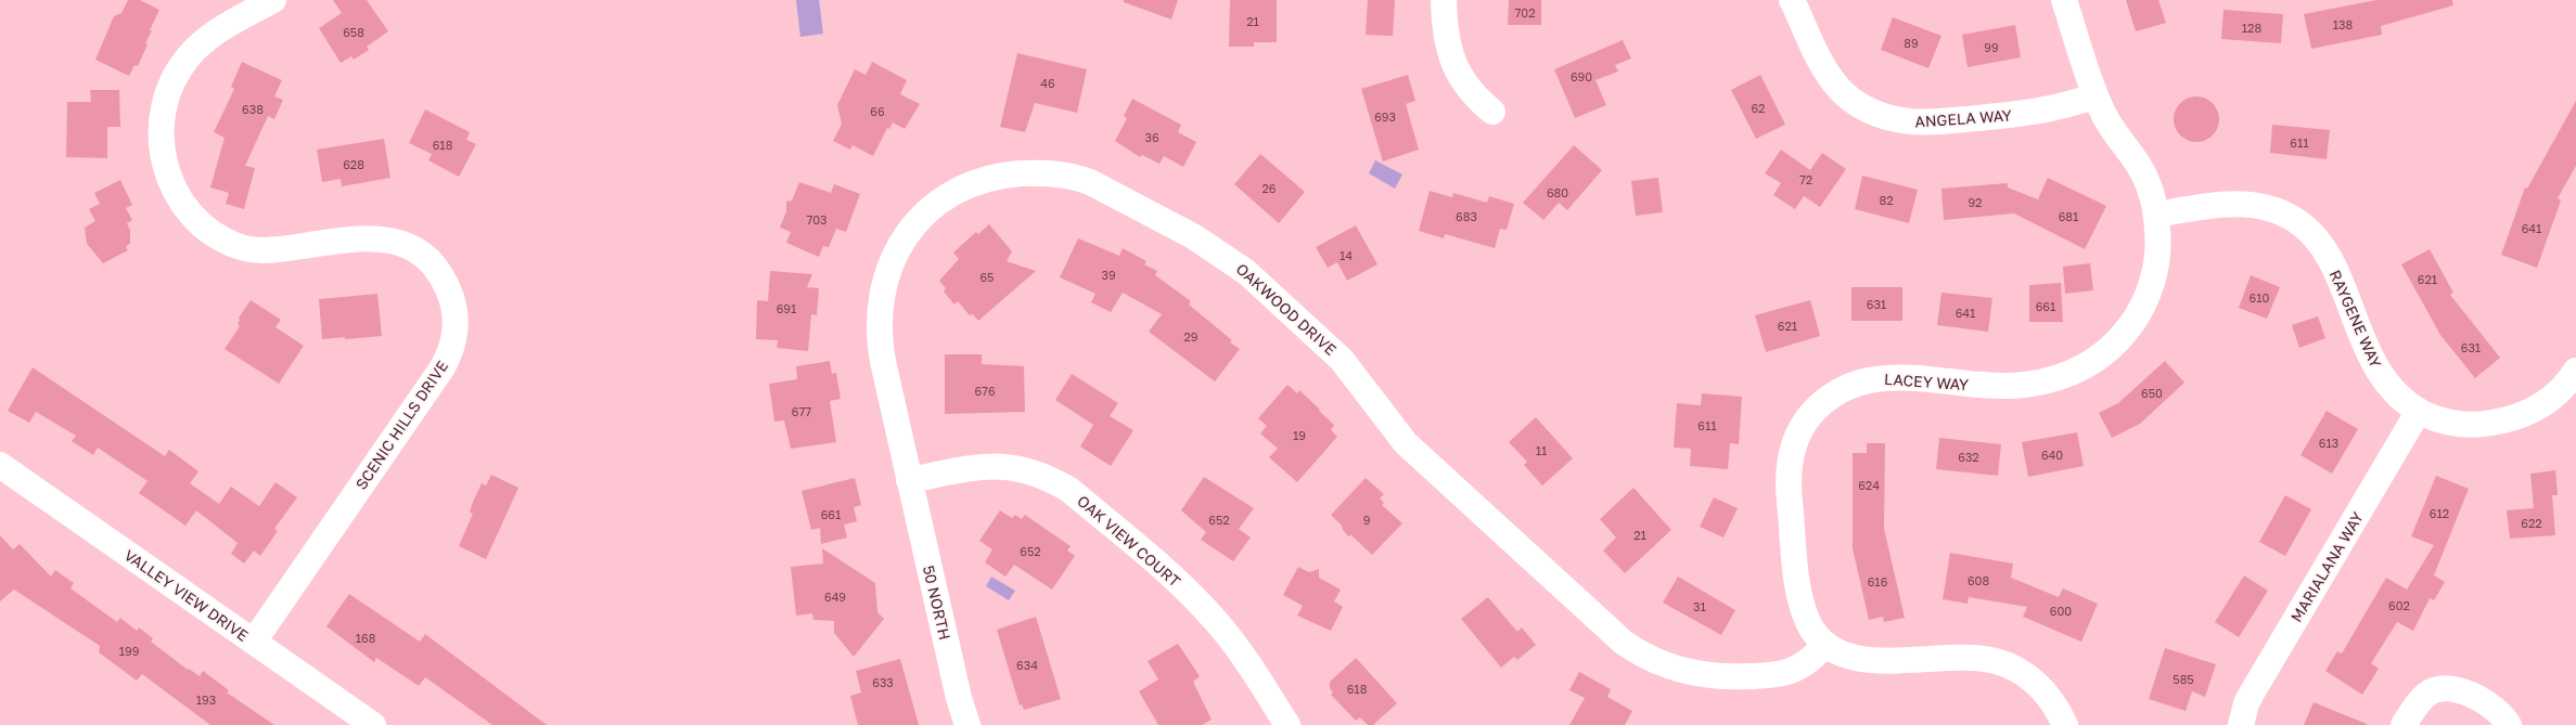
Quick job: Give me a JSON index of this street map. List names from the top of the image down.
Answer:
{
  "streets": {
    "street": [
      "ANGELA WAY",
      "OAKWOOD DRIVE",
      "RAYGENE WAY",
      "LACEY WAY",
      "SCENIC HILLS DRIVE",
      "OAK VIEW COURT",
      "MARIALANA WAY",
      "VALLEY VIEW DRIVE",
      "50 NORTH"
    ]
  },
  "crossings": [
    ["ANGELA WAY", "LACEY WAY"],
    ["OAKWOOD DRIVE", "LACEY WAY"],
    ["OAKWOOD DRIVE", "OAK VIEW COURT"],
    ["OAKWOOD DRIVE", "50 NORTH"],
    ["RAYGENE WAY", "LACEY WAY"],
    ["RAYGENE WAY", "MARIALANA WAY"],
    ["SCENIC HILLS DRIVE", "VALLEY VIEW DRIVE"],
    ["OAK VIEW COURT", "50 NORTH"]
  ],
  "house_numbers": [
    "702",
    "21",
    "138",
    "128",
    "658",
    "89",
    "99",
    "690",
    "46",
    "62",
    "638",
    "66",
    "693",
    "36",
    "611",
    "618",
    "628",
    "72",
    "26",
    "680",
    "82",
    "92",
    "683",
    "681",
    "703",
    "641",
    "14",
    "39",
    "65",
    "621",
    "610",
    "631",
    "661",
    "691",
    "641",
    "621",
    "29",
    "631",
    "676",
    "650",
    "677",
    "611",
    "19",
    "613",
    "11",
    "640",
    "632",
    "624",
    "612",
    "661",
    "652",
    "9",
    "622",
    "21",
    "652",
    "608",
    "616",
    "649",
    "602",
    "31",
    "600",
    "168",
    "199",
    "634",
    "585",
    "633",
    "618",
    "193"
  ]
}
